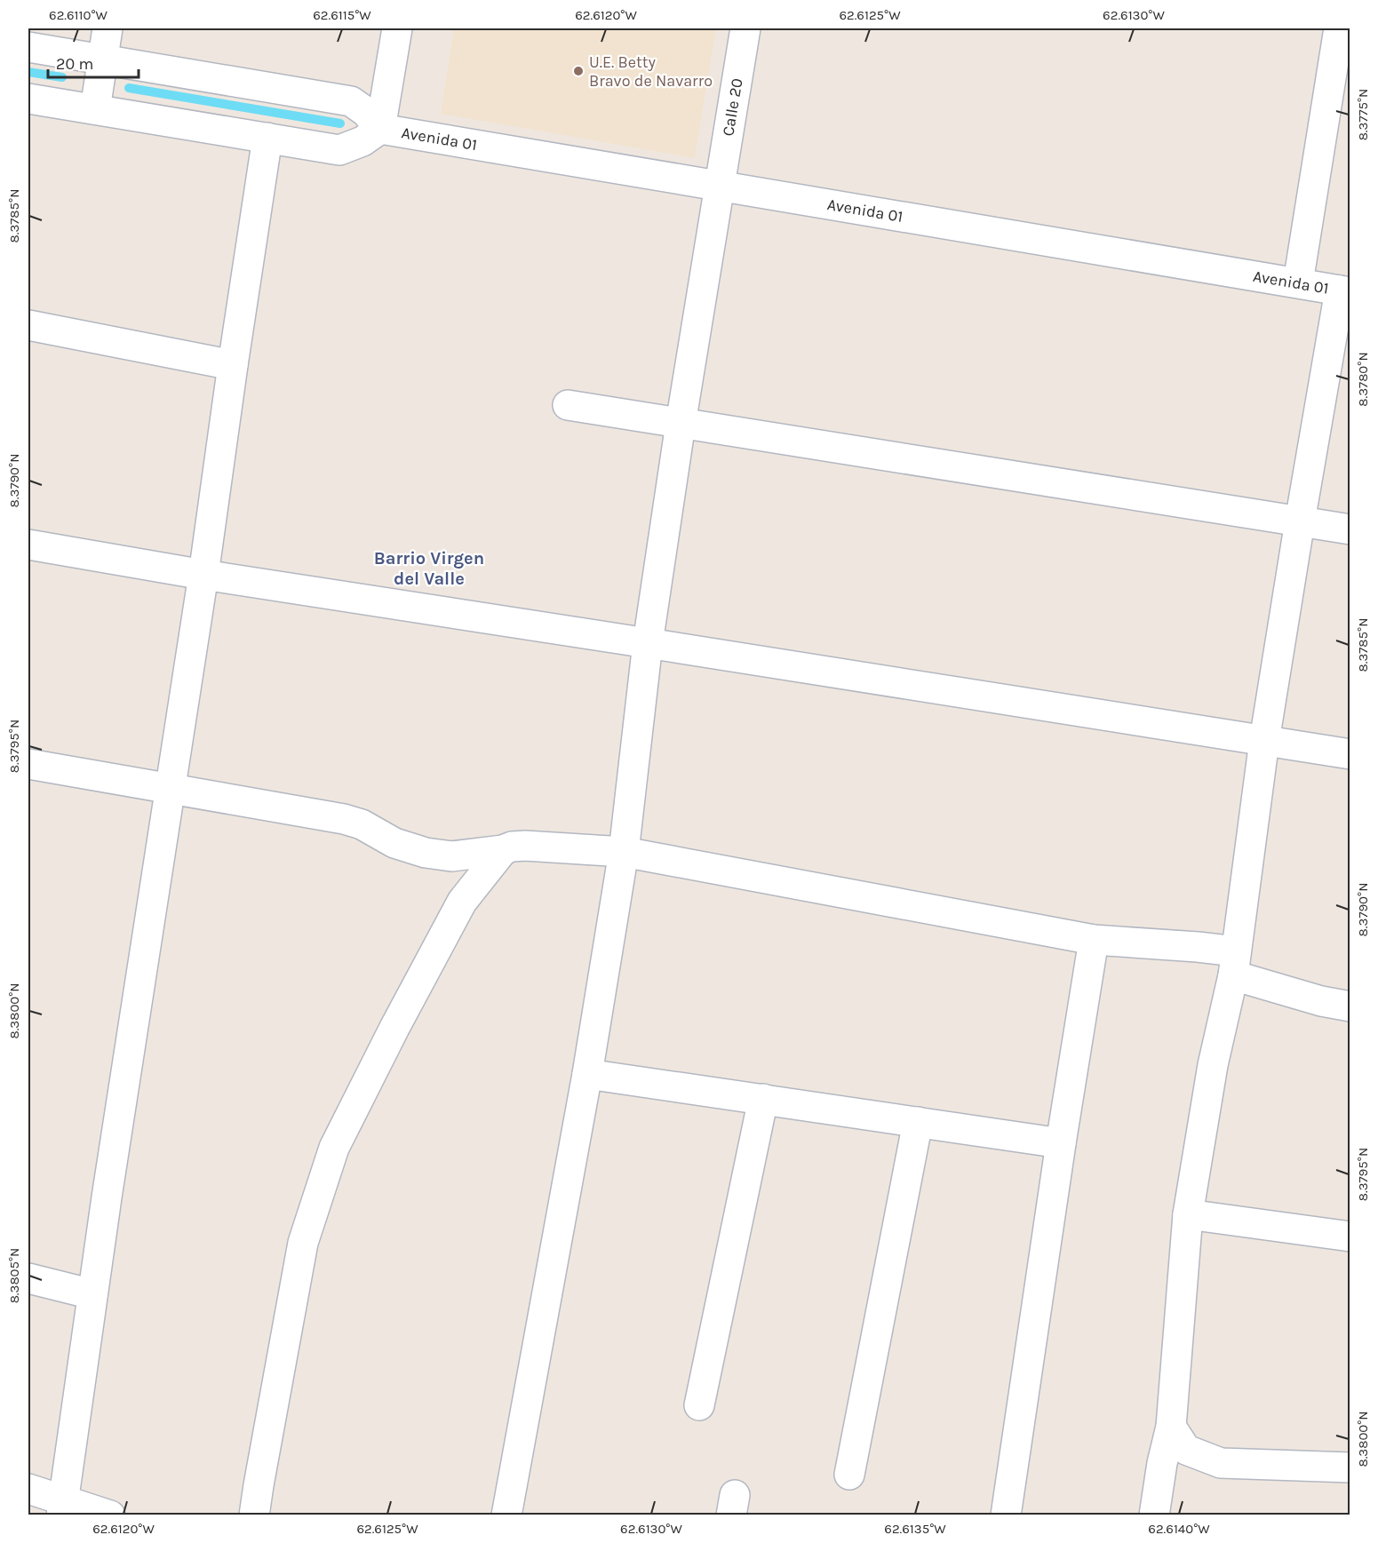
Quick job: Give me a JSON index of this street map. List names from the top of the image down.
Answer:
{
  "streets": {
    "street": ["Calle 20", "Avenida 01"]
  },
  "crossings": [
    ["Calle 20", "Avenida 01"]
  ],
  "districts": ["Barrio Virgen del Valle"],
  "places": ["U.E. Betty Bravo de Navarro"],
  "scale_bar": "20 m",
  "coordinates": [
    "62.6110°W",
    "62.6115°W",
    "62.6120°W",
    "62.6125°W",
    "62.6130°W",
    "8.3775°N",
    "8.3785°N",
    "8.3780°N",
    "8.3790°N",
    "8.3795°N",
    "8.3800°N",
    "8.3805°N",
    "62.6135°W",
    "62.6140°W"
  ]
}
